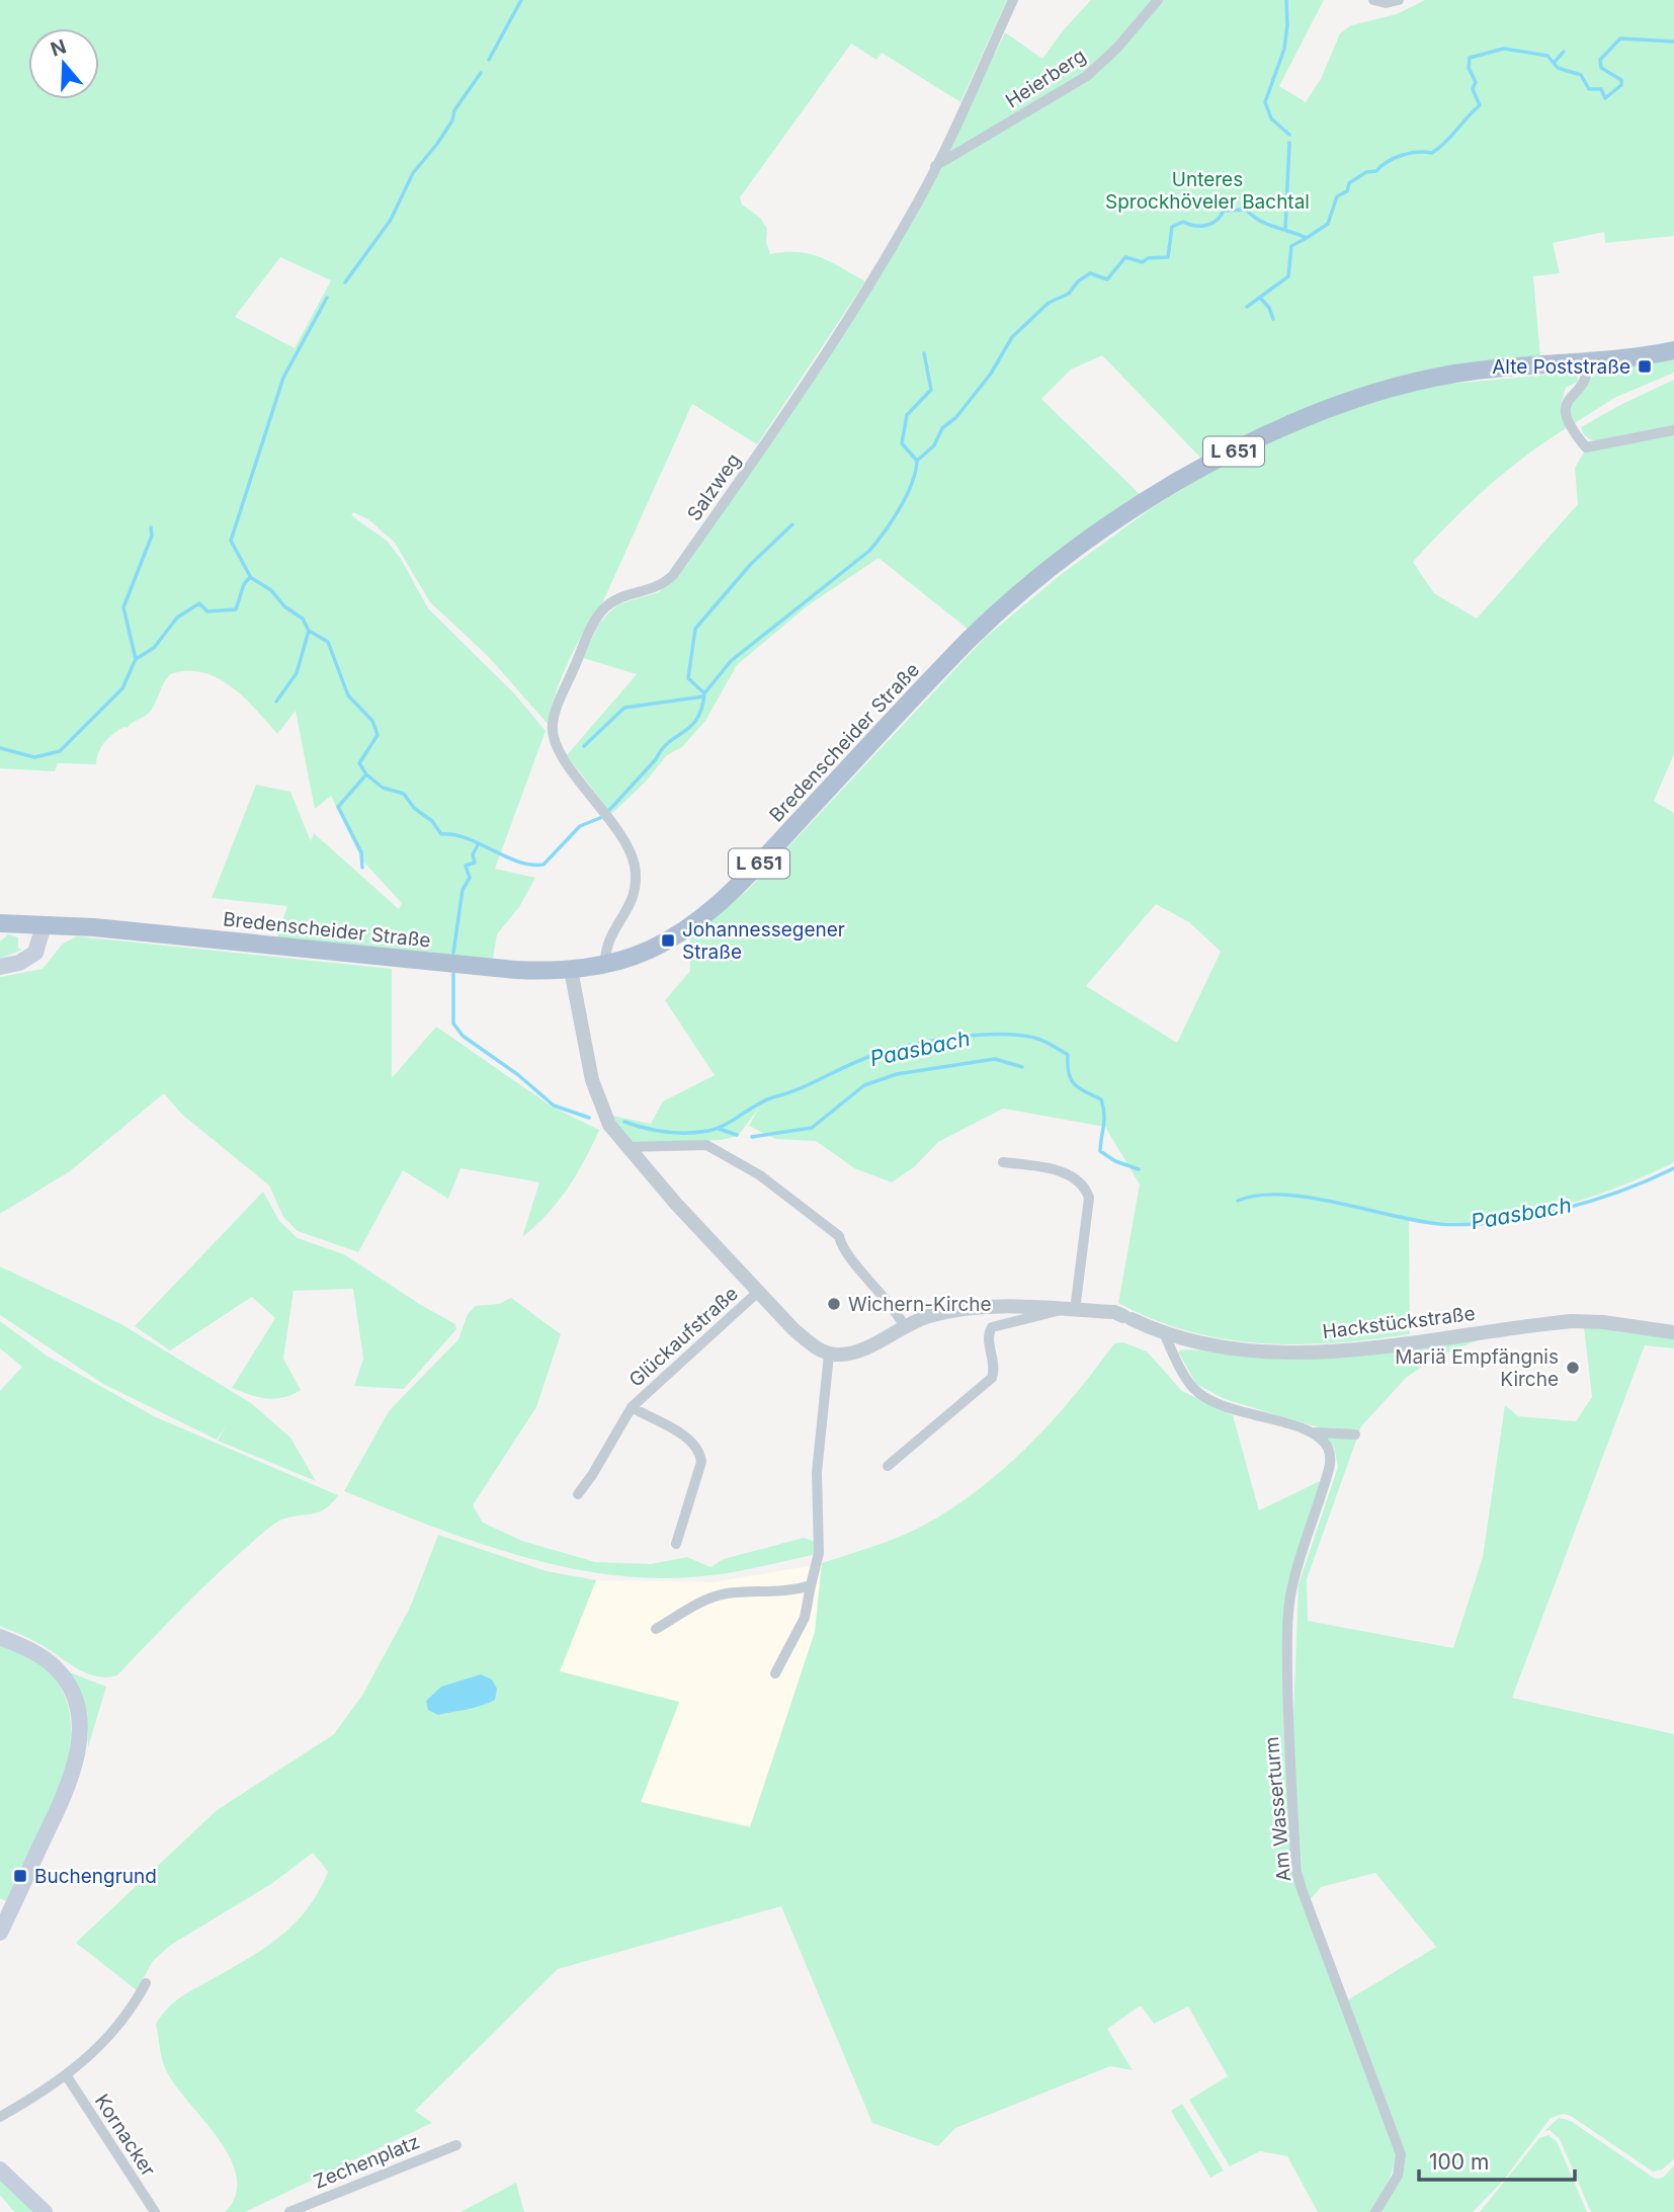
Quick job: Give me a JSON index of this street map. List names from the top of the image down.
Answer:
{
  "streets": {
    "main road": ["L 651", "Bredenscheider Straße"],
    "street": [
      "Heierberg",
      "Salzweg",
      "Hackstückstraße",
      "Glückaufstraße",
      "Am Wasserturm",
      "Kornacker",
      "Zechenplatz"
    ]
  },
  "crossings": [
    ["Heierberg", "Salzweg"],
    ["Salzweg", "Bredenscheider Straße"]
  ],
  "water": ["Paasbach"],
  "parks": ["Unteres Sprockhöveler Bachtal"],
  "places": {
    "transit": ["Alte Poststraße", "Johannessegener Straße", "Buchengrund"],
    "other": ["Wichern-Kirche", "Mariä Empfängnis Kirche"]
  },
  "scale_bar": "100 m",
  "north": "top"
}
